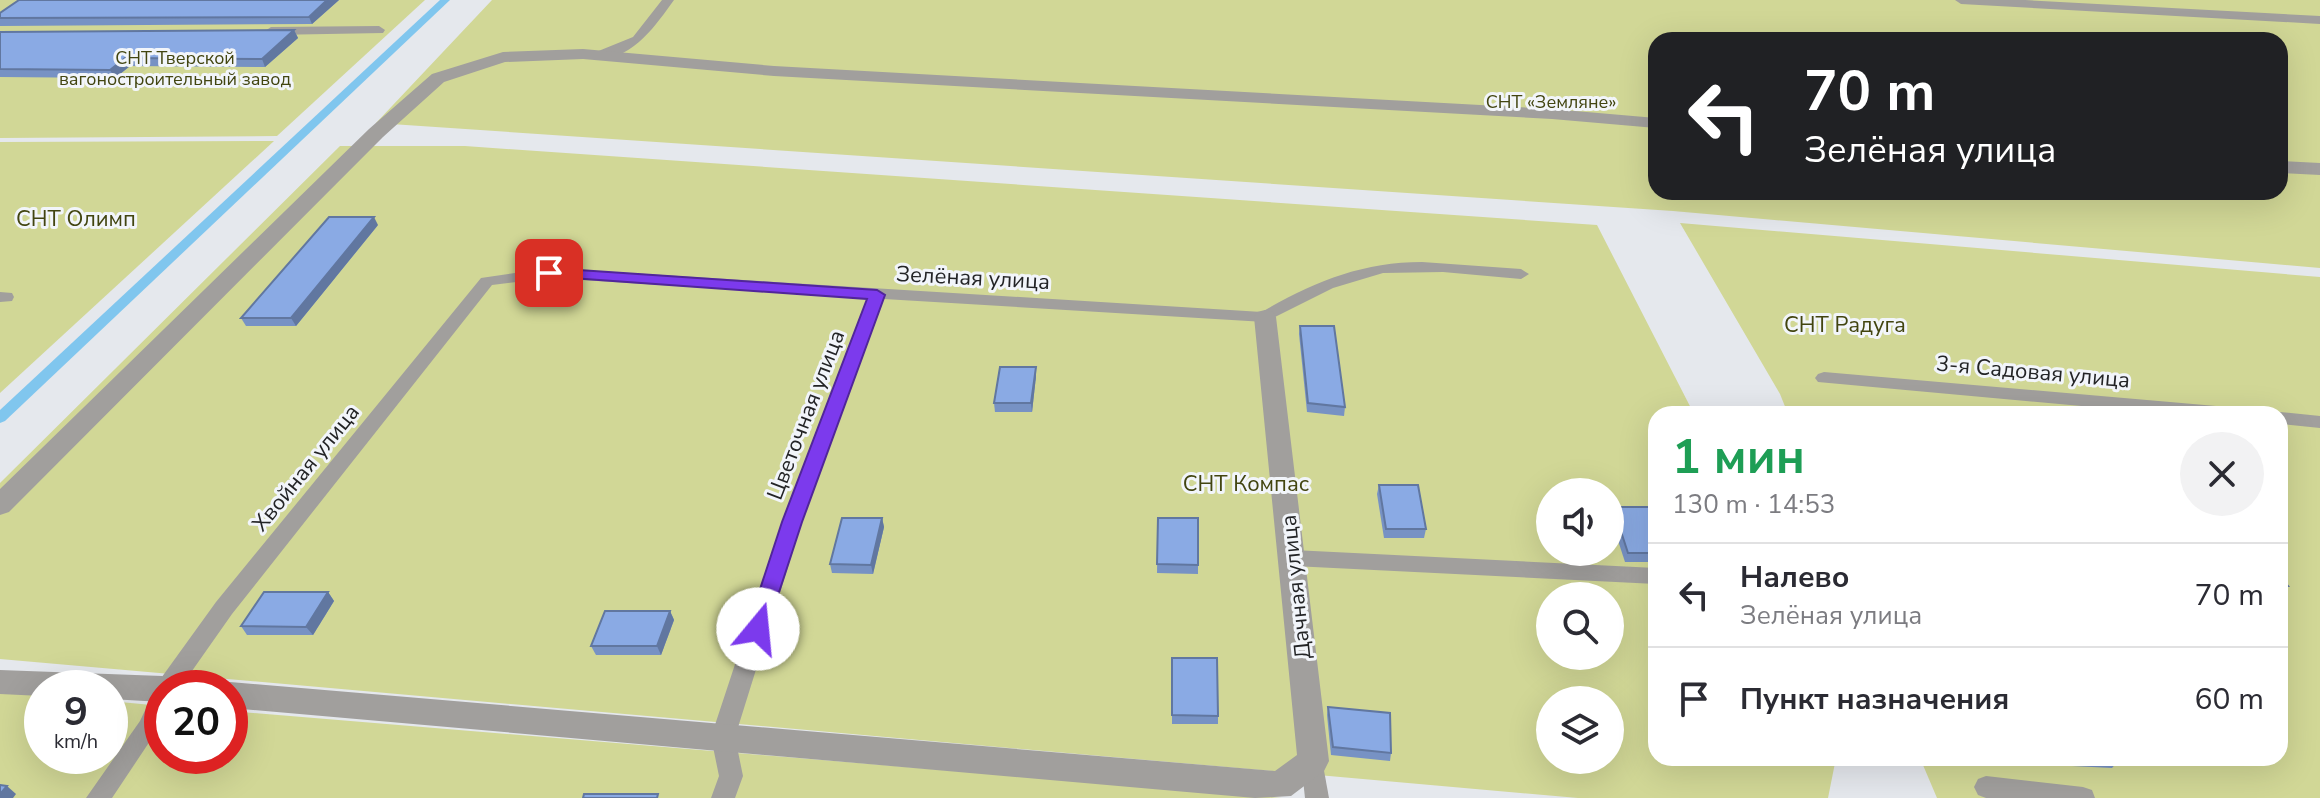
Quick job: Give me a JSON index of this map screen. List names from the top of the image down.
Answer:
{
  "streets": {
    "street": ["Дачная улица"],
    "lane": [
      "Зелёная улица",
      "3-я Садовая улица",
      "Цветочная улица",
      "Хвойная улица"
    ]
  },
  "crossings": [
    ["Зелёная улица", "Цветочная улица"],
    ["Зелёная улица", "Хвойная улица"],
    ["Зелёная улица", "Дачная улица"]
  ],
  "parks": [
    "СНТ Тверской вагоностроительный завод",
    "СНТ «Земляне»",
    "СНТ Олимп",
    "СНТ Радуга",
    "СНТ Компас"
  ],
  "page": {
    "turn": ["70 m", "Зелёная улица"],
    "heading": ["1 мин", "130 m · 14:53"],
    "list": [
      {
        "name": "Налево",
        "note": "Зелёная улица",
        "value": "70 m"
      },
      {
        "name": "Пункт назначения",
        "value": "60 m"
      }
    ],
    "speed": "9 km/h",
    "limit": "20"
  }
}
